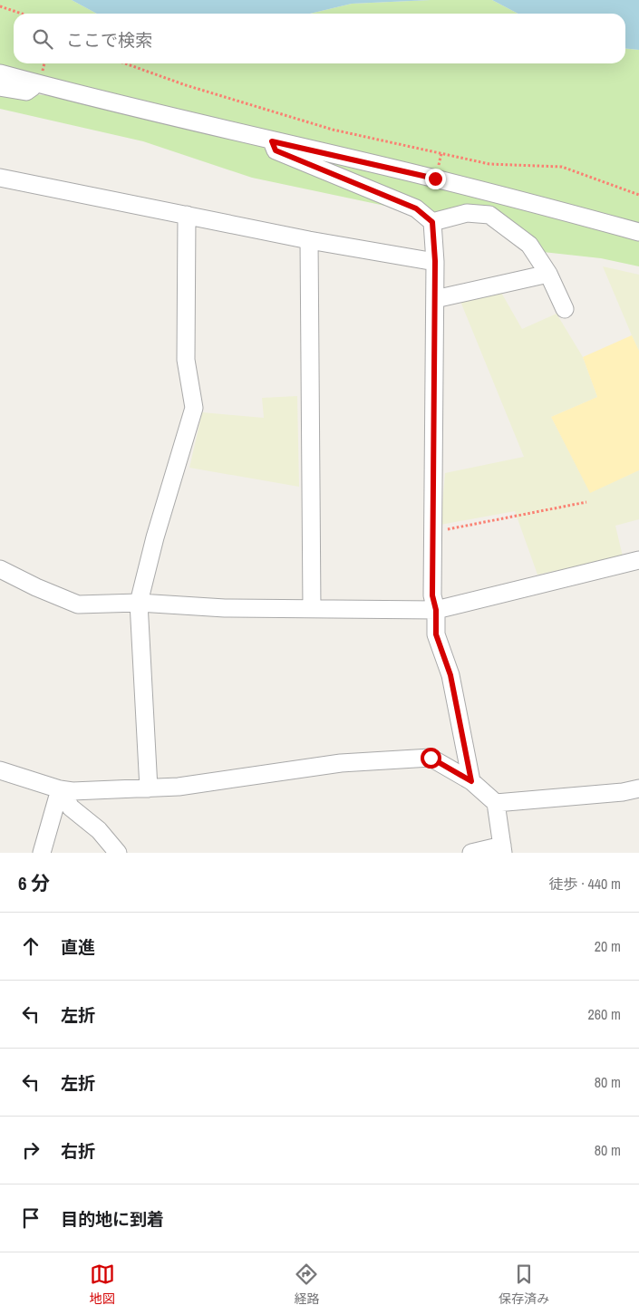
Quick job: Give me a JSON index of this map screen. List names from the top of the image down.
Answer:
{
  "page": {
    "search": "ここで検索",
    "heading": ["6 分", "徒歩 · 440 m"],
    "list": [
      ["直進", "20 m"],
      ["左折", "260 m"],
      ["左折", "80 m"],
      ["右折", "80 m"],
      "目的地に到着"
    ],
    "nav": ["地図", "経路", "保存済み"]
  }
}
